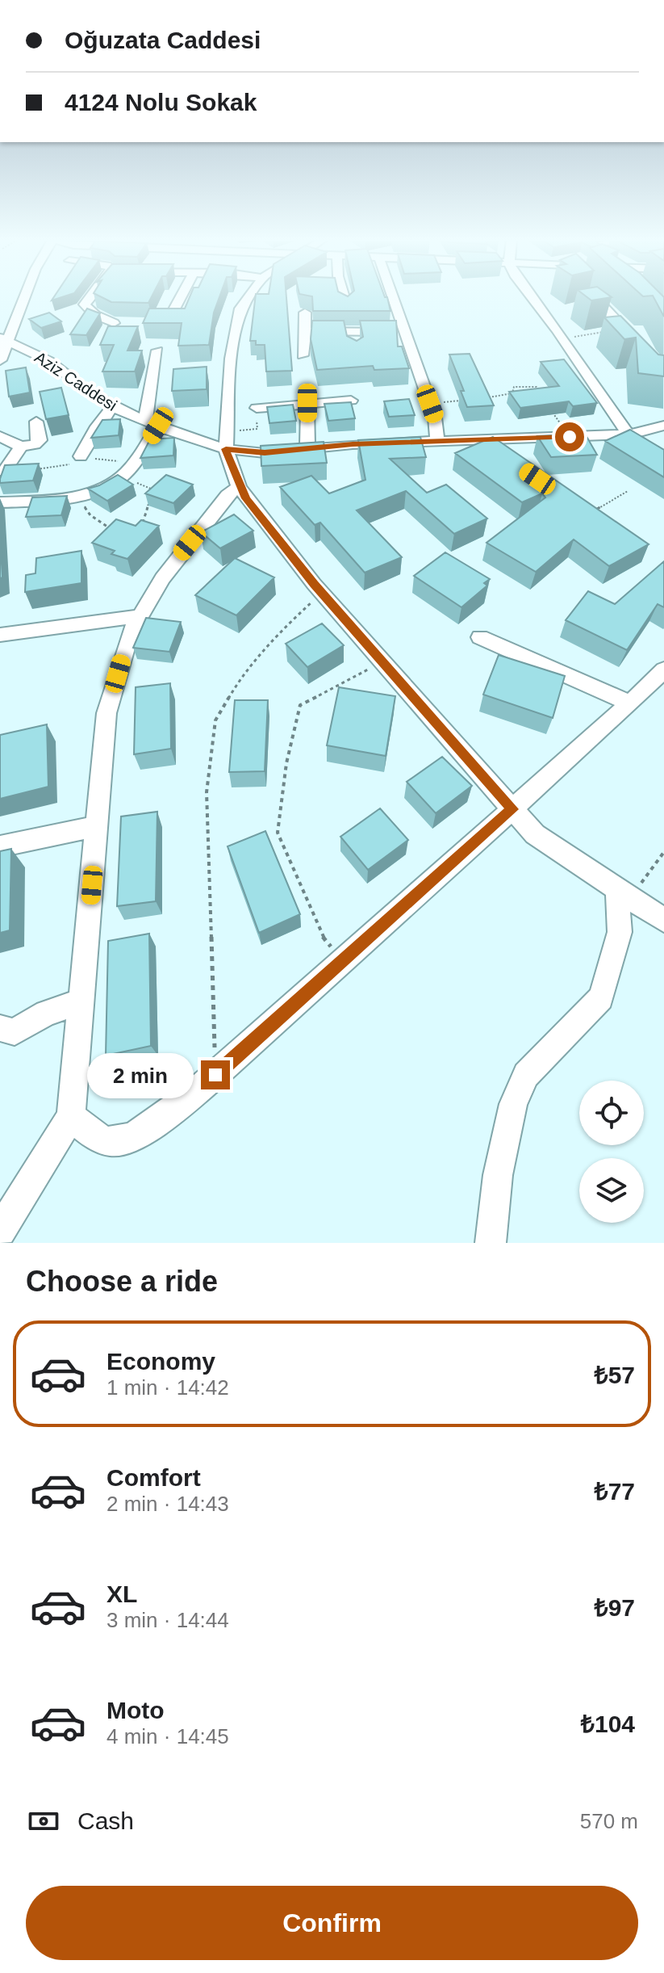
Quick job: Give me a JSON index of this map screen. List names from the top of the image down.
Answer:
{
  "streets": {
    "street": ["Aziz Caddesi"]
  },
  "page": {
    "banner": ["Oğuzata Caddesi", "4124 Nolu Sokak"],
    "bubble": "2 min",
    "heading": "Choose a ride",
    "list": [
      {
        "name": "Economy",
        "note": "1 min · 14:42",
        "value": "₺57"
      },
      {
        "name": "Comfort",
        "note": "2 min · 14:43",
        "value": "₺77"
      },
      {
        "name": "XL",
        "note": "3 min · 14:44",
        "value": "₺97"
      },
      {
        "name": "Moto",
        "note": "4 min · 14:45",
        "value": "₺104"
      }
    ],
    "pay": ["Cash", "570 m"],
    "buttons": "Confirm"
  }
}
